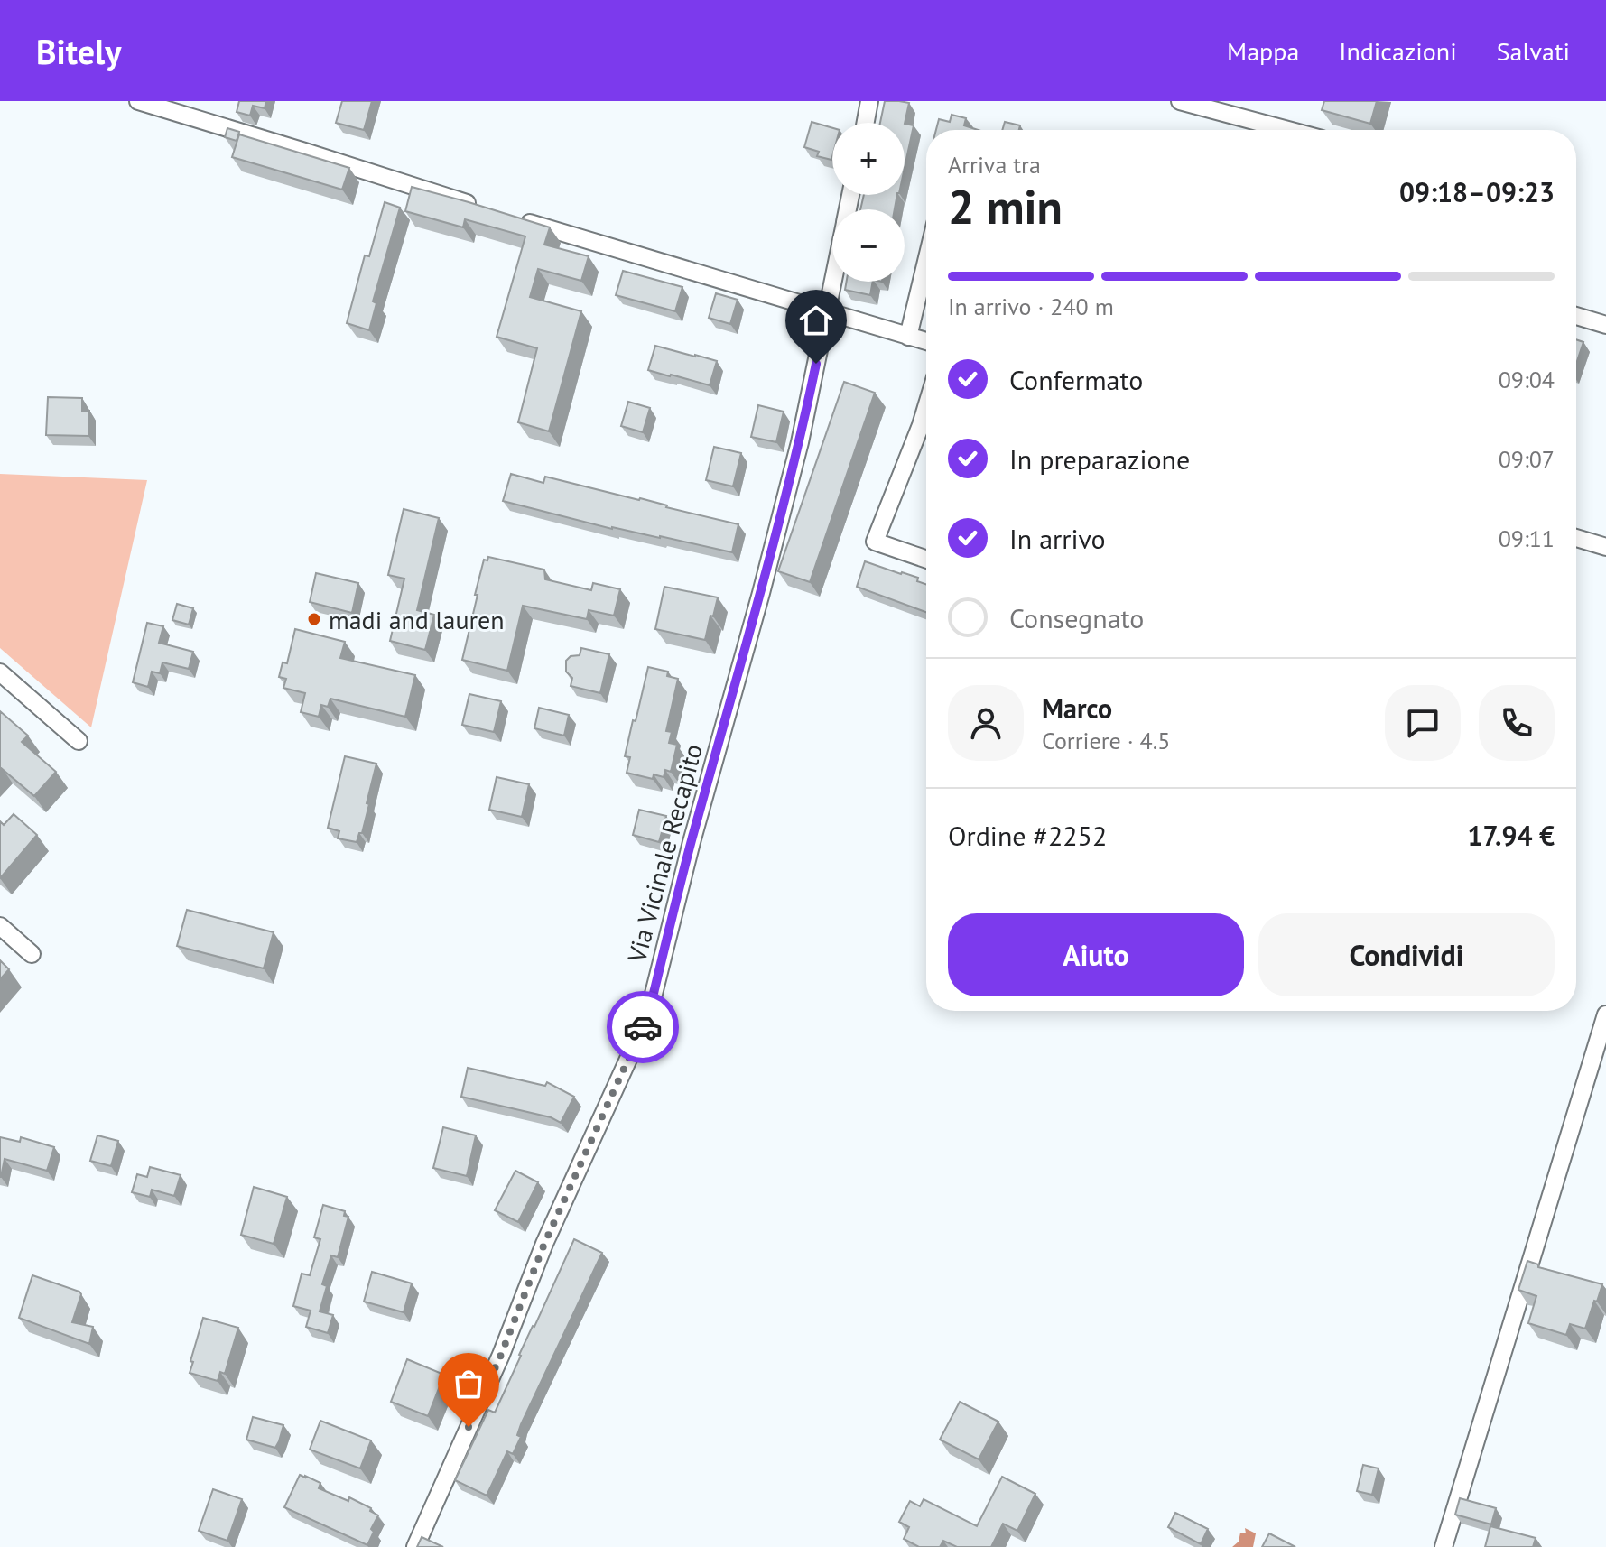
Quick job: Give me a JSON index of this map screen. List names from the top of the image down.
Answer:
{
  "streets": {
    "street": ["Via Vicinale Recapito"]
  },
  "places": ["madi and lauren"],
  "page": {
    "header": "Bitely",
    "nav": ["Mappa", "Indicazioni", "Salvati"],
    "map_buttons": ["+", "−"],
    "heading": ["2 min", "Arriva tra", "09:18–09:23"],
    "panel": [
      "Marco",
      "Corriere · 4.5",
      "Ordine #2252",
      "17.94 €"
    ],
    "bar": "In arrivo · 240 m",
    "list": [
      ["Confermato", "09:04"],
      ["In preparazione", "09:07"],
      ["In arrivo", "09:11"],
      "Consegnato"
    ],
    "buttons": ["Aiuto", "Condividi"]
  }
}
